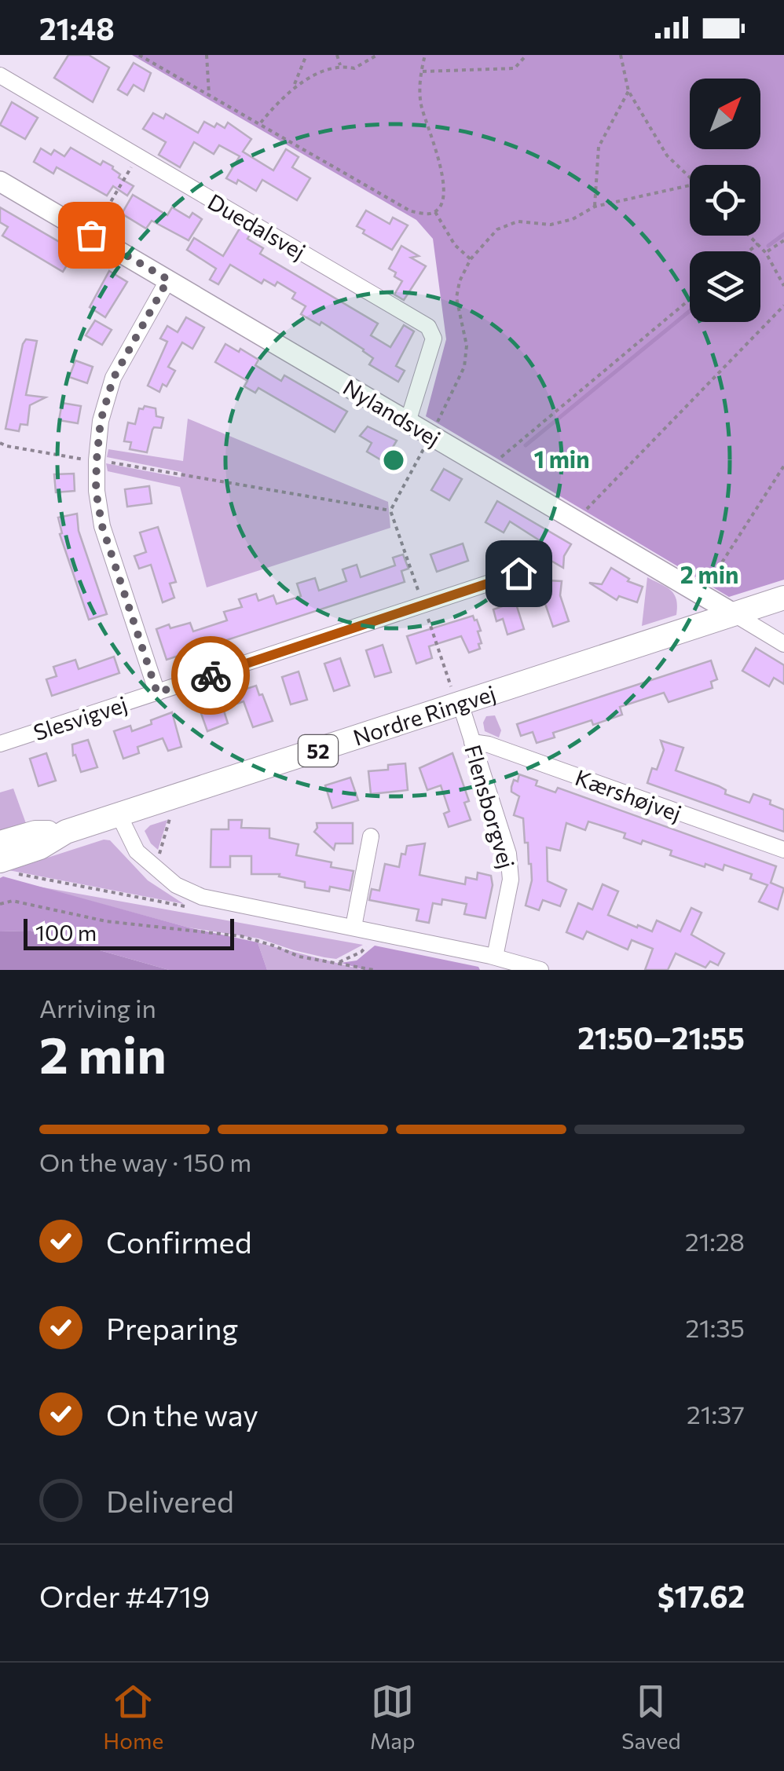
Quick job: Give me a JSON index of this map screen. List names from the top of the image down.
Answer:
{
  "streets": {
    "main road": ["Nordre Ringvej", "52"],
    "street": [
      "Duedalsvej",
      "Nylandsvej",
      "Slesvigvej",
      "Kærshøjvej",
      "Flensborgvej"
    ]
  },
  "crossings": [
    ["Duedalsvej", "Nylandsvej"],
    ["Nylandsvej", "Nordre Ringvej"],
    ["Nordre Ringvej", "Flensborgvej"],
    ["Kærshøjvej", "Flensborgvej"]
  ],
  "scale_bar": "100 m",
  "north": "top right",
  "page": {
    "status": "21:48",
    "scale": "100 m",
    "heading": ["2 min", "Arriving in", "21:50–21:55"],
    "panel": ["Order #4719", "$17.62"],
    "bar": "On the way · 150 m",
    "list": [
      ["Confirmed", "21:28"],
      ["Preparing", "21:35"],
      ["On the way", "21:37"],
      "Delivered"
    ],
    "tabs": ["Home", "Map", "Saved"]
  },
  "rings": ["1 min", "2 min"]
}
